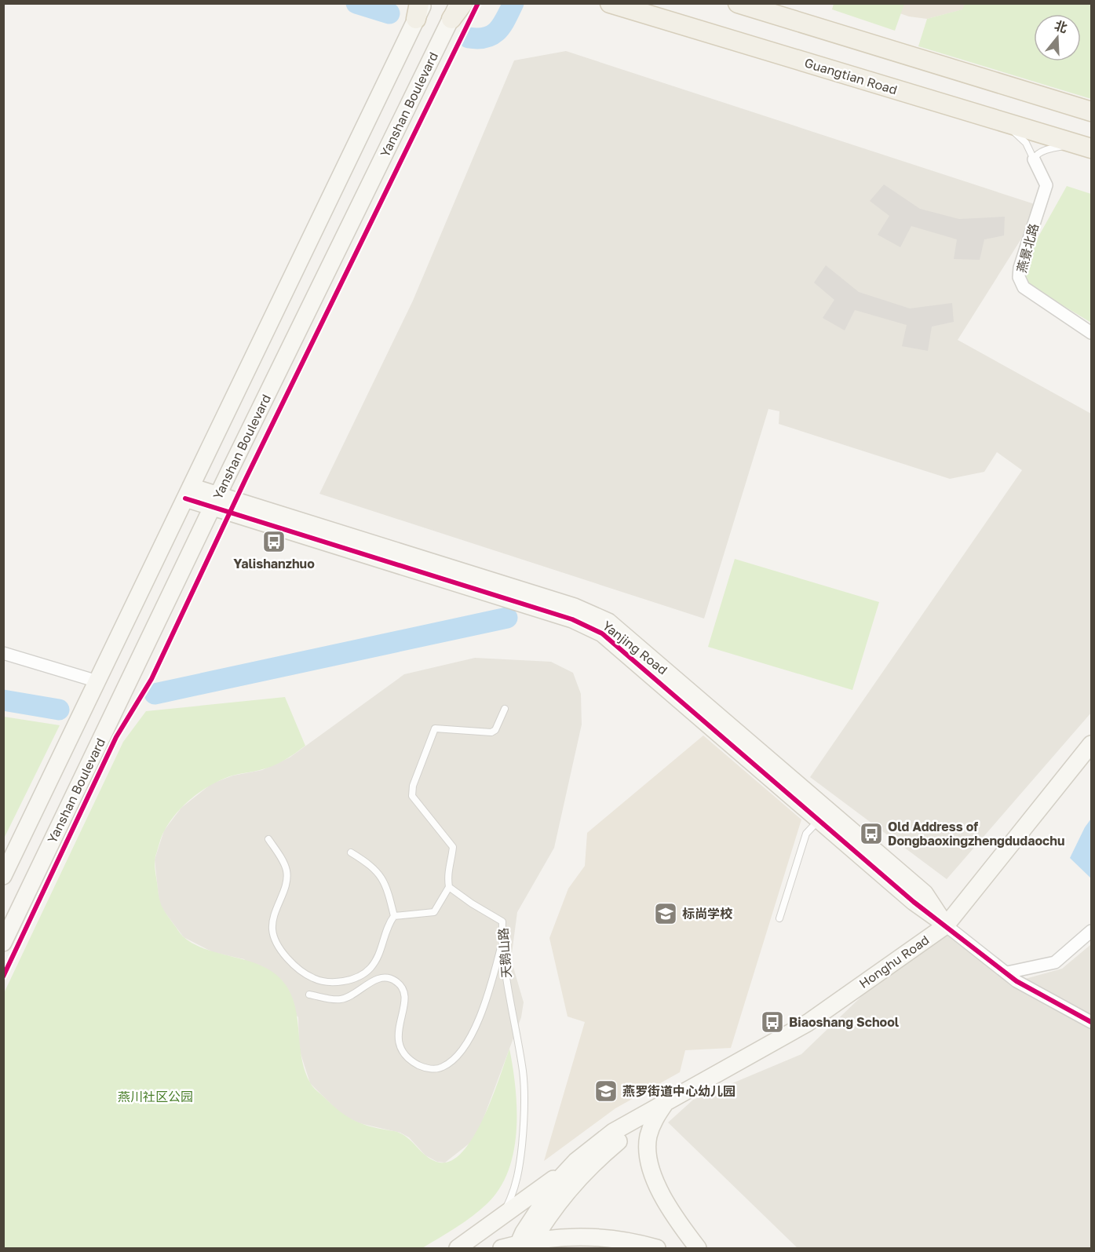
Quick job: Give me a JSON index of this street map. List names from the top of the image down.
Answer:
{
  "streets": {
    "main road": [
      "Guangtian Road",
      "Yanshan Boulevard",
      "Yanjing Road",
      "Honghu Road"
    ],
    "street": ["燕景北路"],
    "lane": ["天鹅山路"]
  },
  "crossings": [
    ["Yanshan Boulevard", "Yanjing Road"],
    ["Yanjing Road", "Honghu Road"]
  ],
  "parks": ["燕川社区公园"],
  "places": {
    "bus stop": ["Yalishanzhuo", "Old Address of Dongbaoxingzhengdudaochu", "Biaoshang School"],
    "school or university": ["标尚学校", "燕罗街道中心幼儿园"]
  },
  "north": "top"
}
